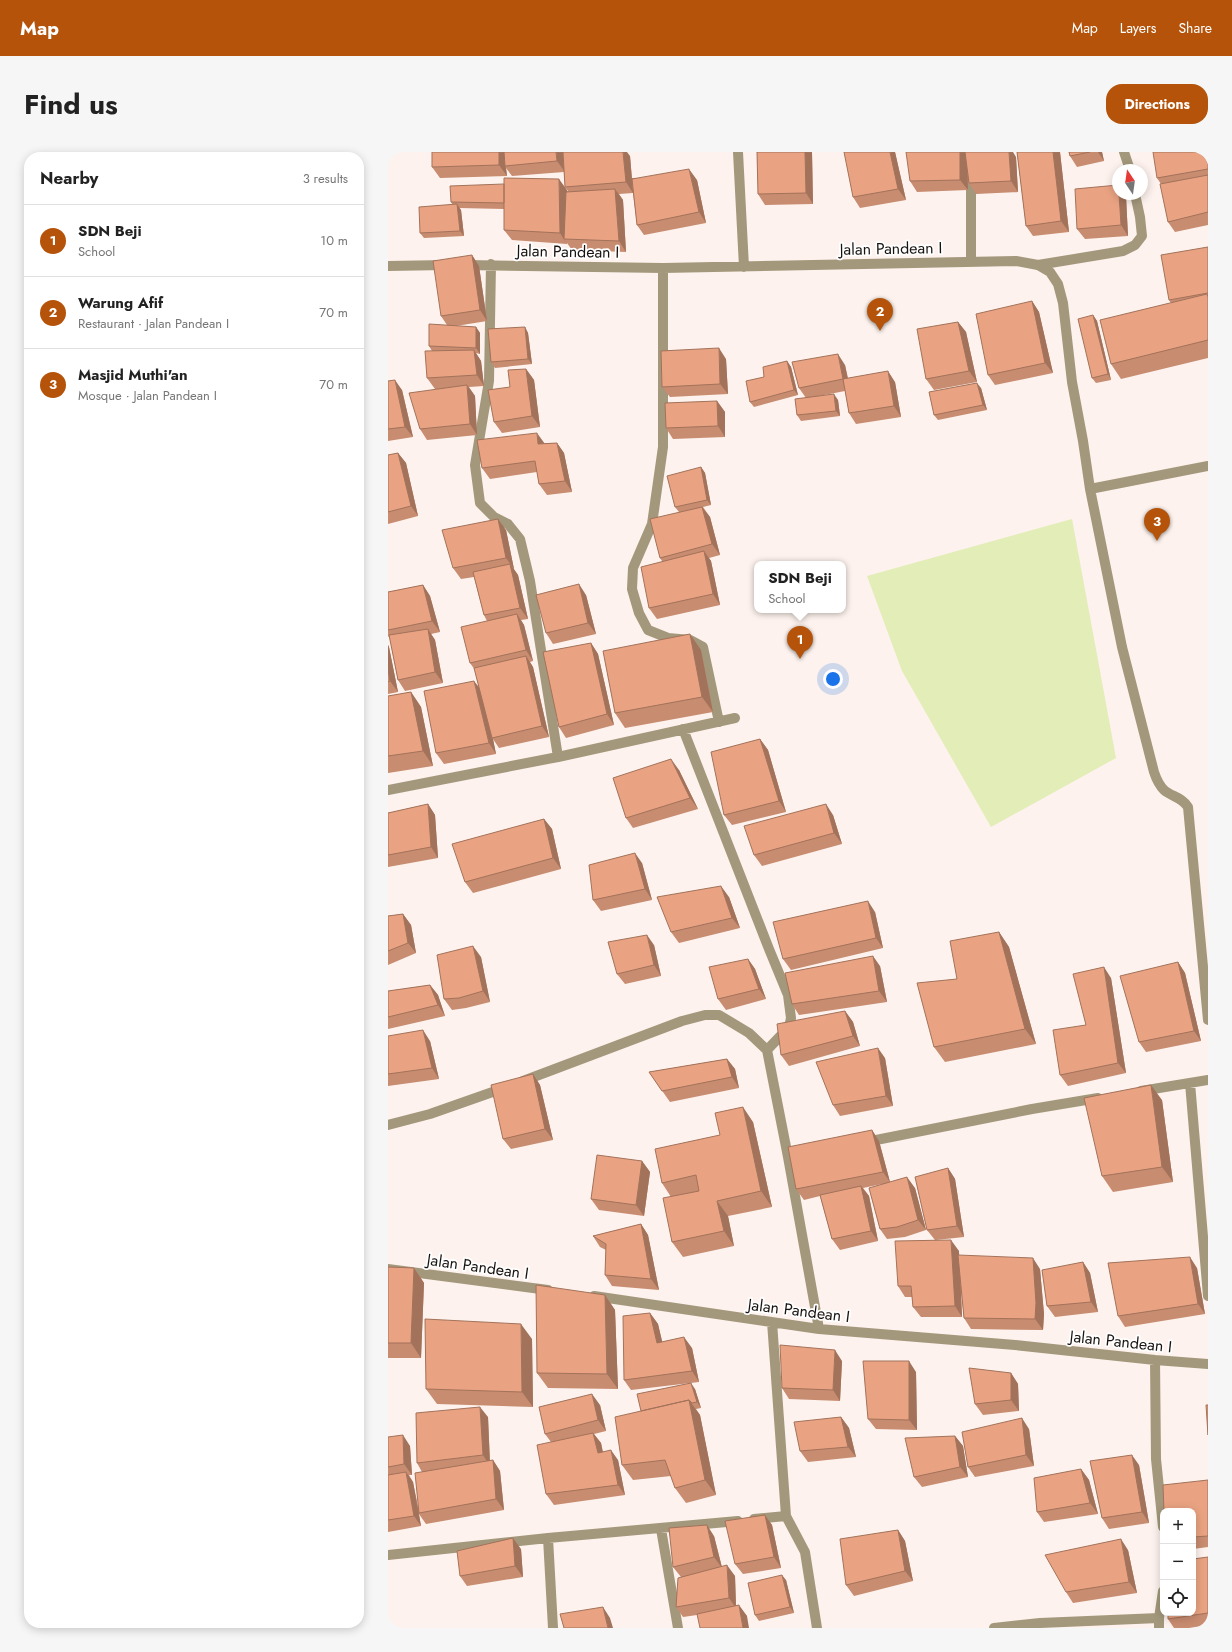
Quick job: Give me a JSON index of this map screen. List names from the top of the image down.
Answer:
{
  "streets": {
    "street": ["Jalan Pandean I"]
  },
  "north": "top",
  "page": {
    "header": "Map",
    "nav": ["Map", "Layers", "Share"],
    "title": "Find us",
    "buttons": "Directions",
    "heading": ["Nearby", "3 results"],
    "list": [
      {
        "mark": "1",
        "name": "SDN Beji",
        "note": "School",
        "value": "10 m"
      },
      {
        "mark": "2",
        "name": "Warung Afif",
        "note": "Restaurant · Jalan Pandean I",
        "value": "70 m"
      },
      {
        "mark": "3",
        "name": "Masjid Muthi'an",
        "note": "Mosque · Jalan Pandean I",
        "value": "70 m"
      }
    ],
    "pins": ["2", "3", "1"],
    "popup": ["SDN Beji", "School"],
    "map_buttons": ["+", "−"]
  }
}
